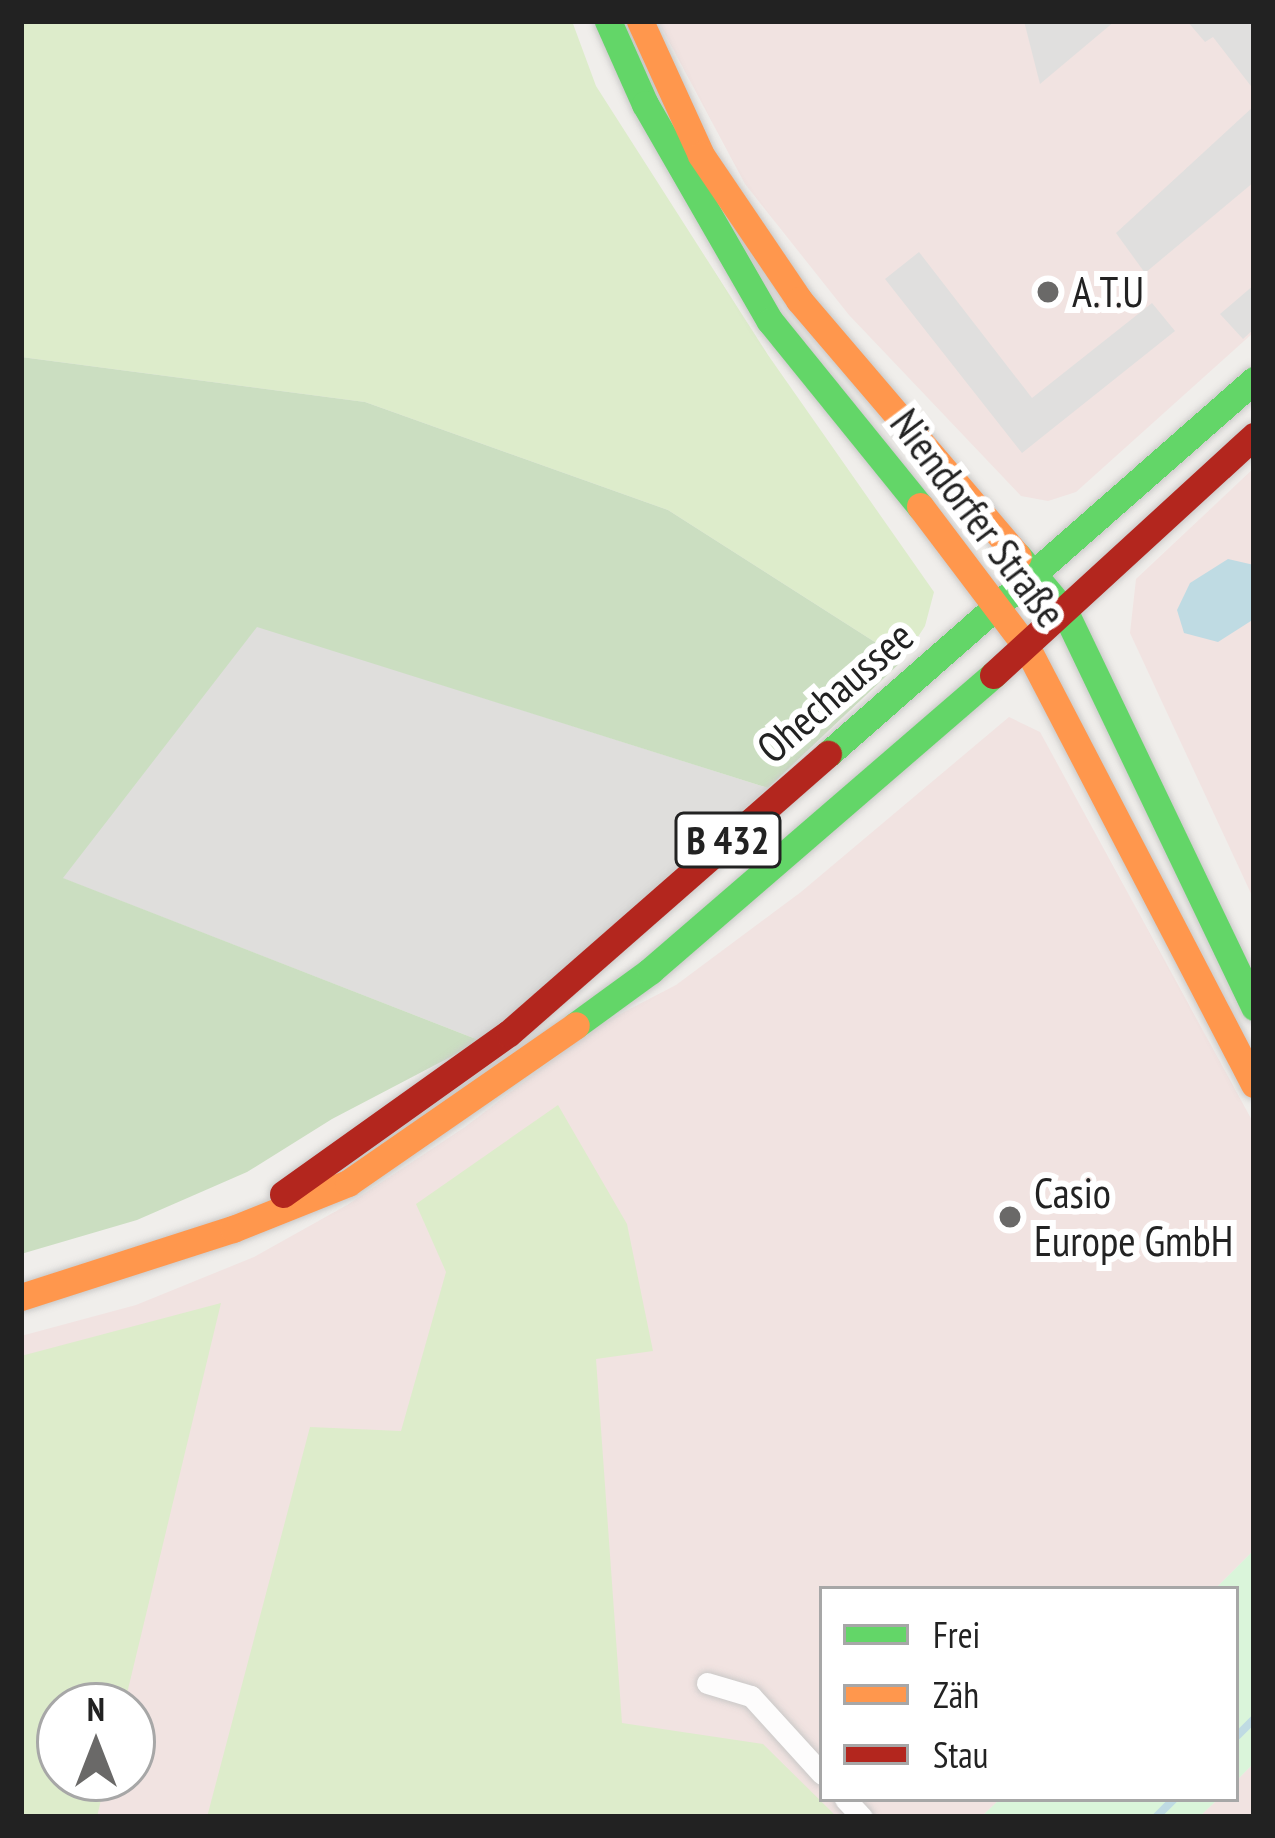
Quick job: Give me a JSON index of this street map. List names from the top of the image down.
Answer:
{
  "streets": {
    "main road": ["Niendorfer Straße", "Ohechaussee", "B 432"]
  },
  "crossings": [
    ["Niendorfer Straße", "Ohechaussee"]
  ],
  "places": ["A.T.U", "Casio Europe GmbH"],
  "legend": ["Frei", "Zäh", "Stau"],
  "north": "top"
}
